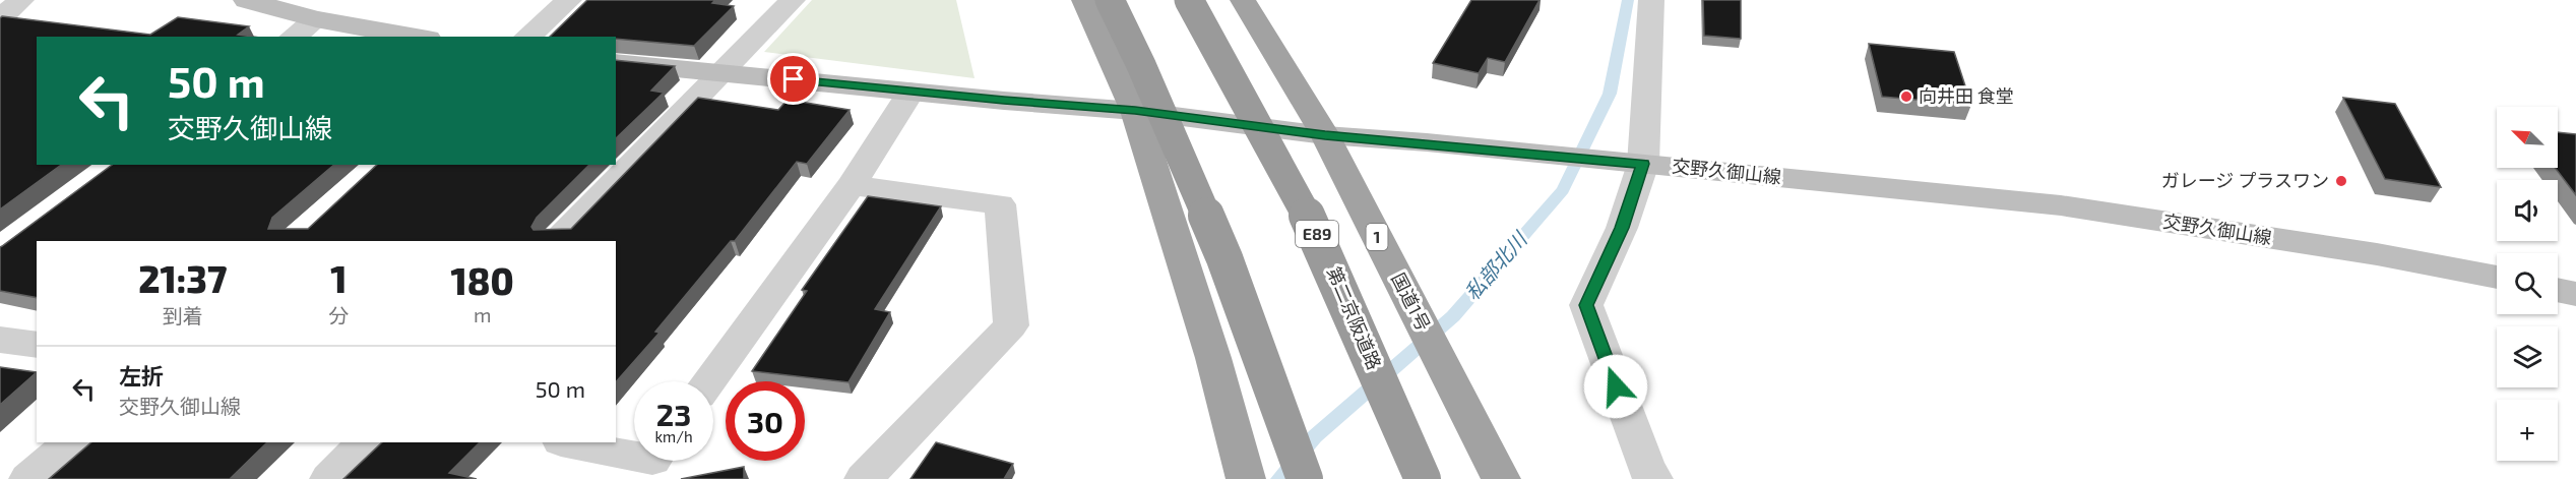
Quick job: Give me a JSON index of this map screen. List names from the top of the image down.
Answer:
{
  "streets": {
    "highway": [
      "E89",
      "1",
      "国道1号",
      "第二京阪道路"
    ],
    "main road": ["交野久御山線"]
  },
  "crossings": [
    ["交野久御山線", "国道1号"]
  ],
  "water": ["私部北川"],
  "places": ["向井田 食堂", "ガレージ プラスワン"],
  "north": "top left",
  "page": {
    "turn": ["50 m", "交野久御山線"],
    "map_buttons": "+",
    "eta": [
      "21:37",
      "到着",
      "1",
      "分",
      "180",
      "m"
    ],
    "list": [
      {
        "name": "左折",
        "note": "交野久御山線",
        "value": "50 m"
      }
    ],
    "speed": "23 km/h",
    "limit": "30"
  }
}
